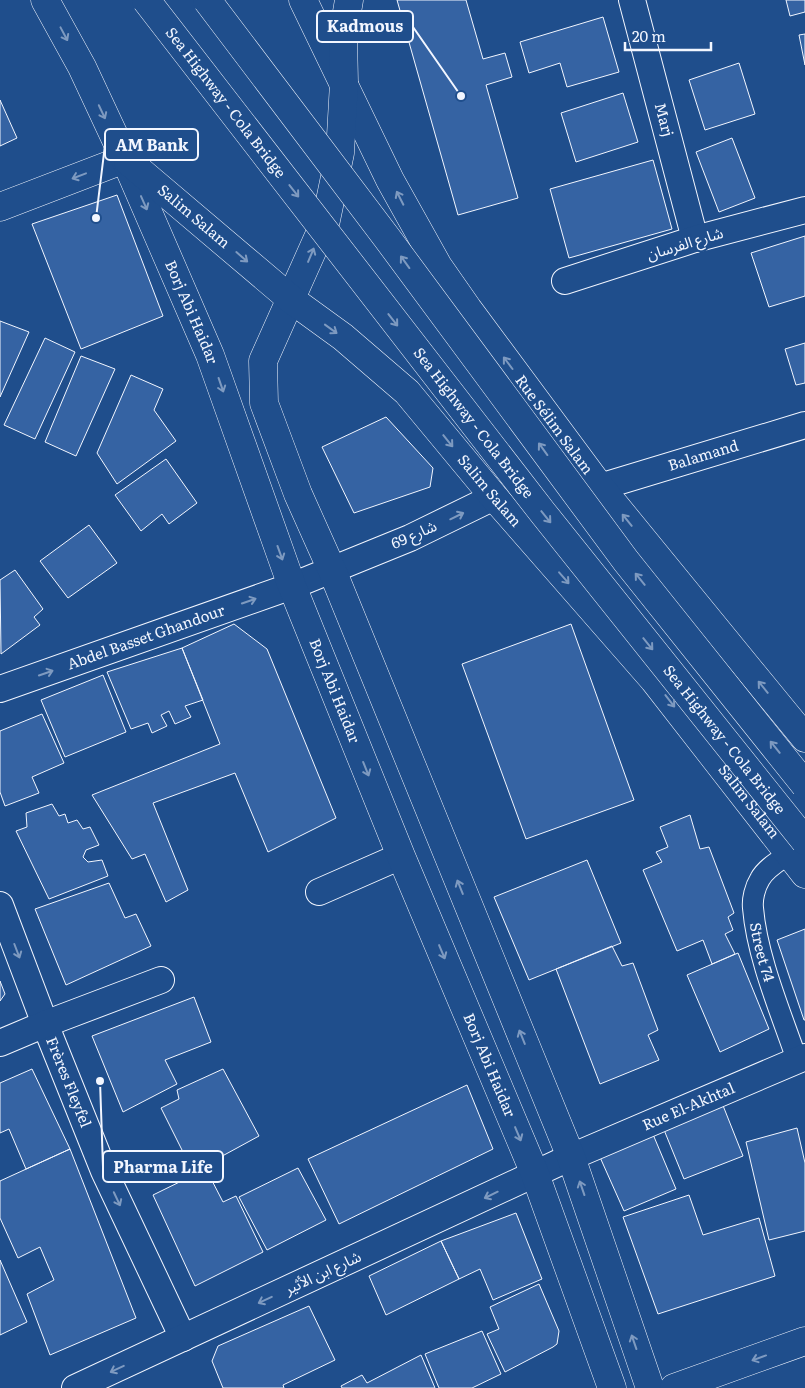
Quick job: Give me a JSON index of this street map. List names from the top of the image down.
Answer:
{
  "streets": {
    "main road": [
      "Sea Highway - Cola Bridge",
      "Salim Salam",
      "Borj Abi Haidar",
      "Rue Sélim Salam"
    ],
    "street": [
      "Marj",
      "شارع الفرسان",
      "Balamand",
      "شارع 69",
      "Abdel Basset Ghandour",
      "Street 74",
      "Frères Fleyfel",
      "Rue El-Akhtal",
      "شارع ابن الأثير"
    ]
  },
  "crossings": [
    ["Sea Highway - Cola Bridge", "Salim Salam"],
    ["Sea Highway - Cola Bridge", "Street 74"],
    ["Marj", "شارع الفرسان"],
    ["Salim Salam", "Borj Abi Haidar"],
    ["Salim Salam", "شارع 69"],
    ["Salim Salam", "Street 74"],
    ["Borj Abi Haidar", "شارع 69"],
    ["Borj Abi Haidar", "Abdel Basset Ghandour"],
    ["Borj Abi Haidar", "شارع ابن الأثير"],
    ["Rue Sélim Salam", "Balamand"],
    ["شارع 69", "Abdel Basset Ghandour"],
    ["Street 74", "Rue El-Akhtal"],
    ["Frères Fleyfel", "شارع ابن الأثير"],
    ["Rue El-Akhtal", "شارع ابن الأثير"]
  ],
  "one_way": [
    "شارع 69",
    "Abdel Basset Ghandour",
    "Frères Fleyfel",
    "شارع ابن الأثير"
  ],
  "places": ["Kadmous", "AM Bank", "Pharma Life"],
  "scale_bar": "20 m"
}
